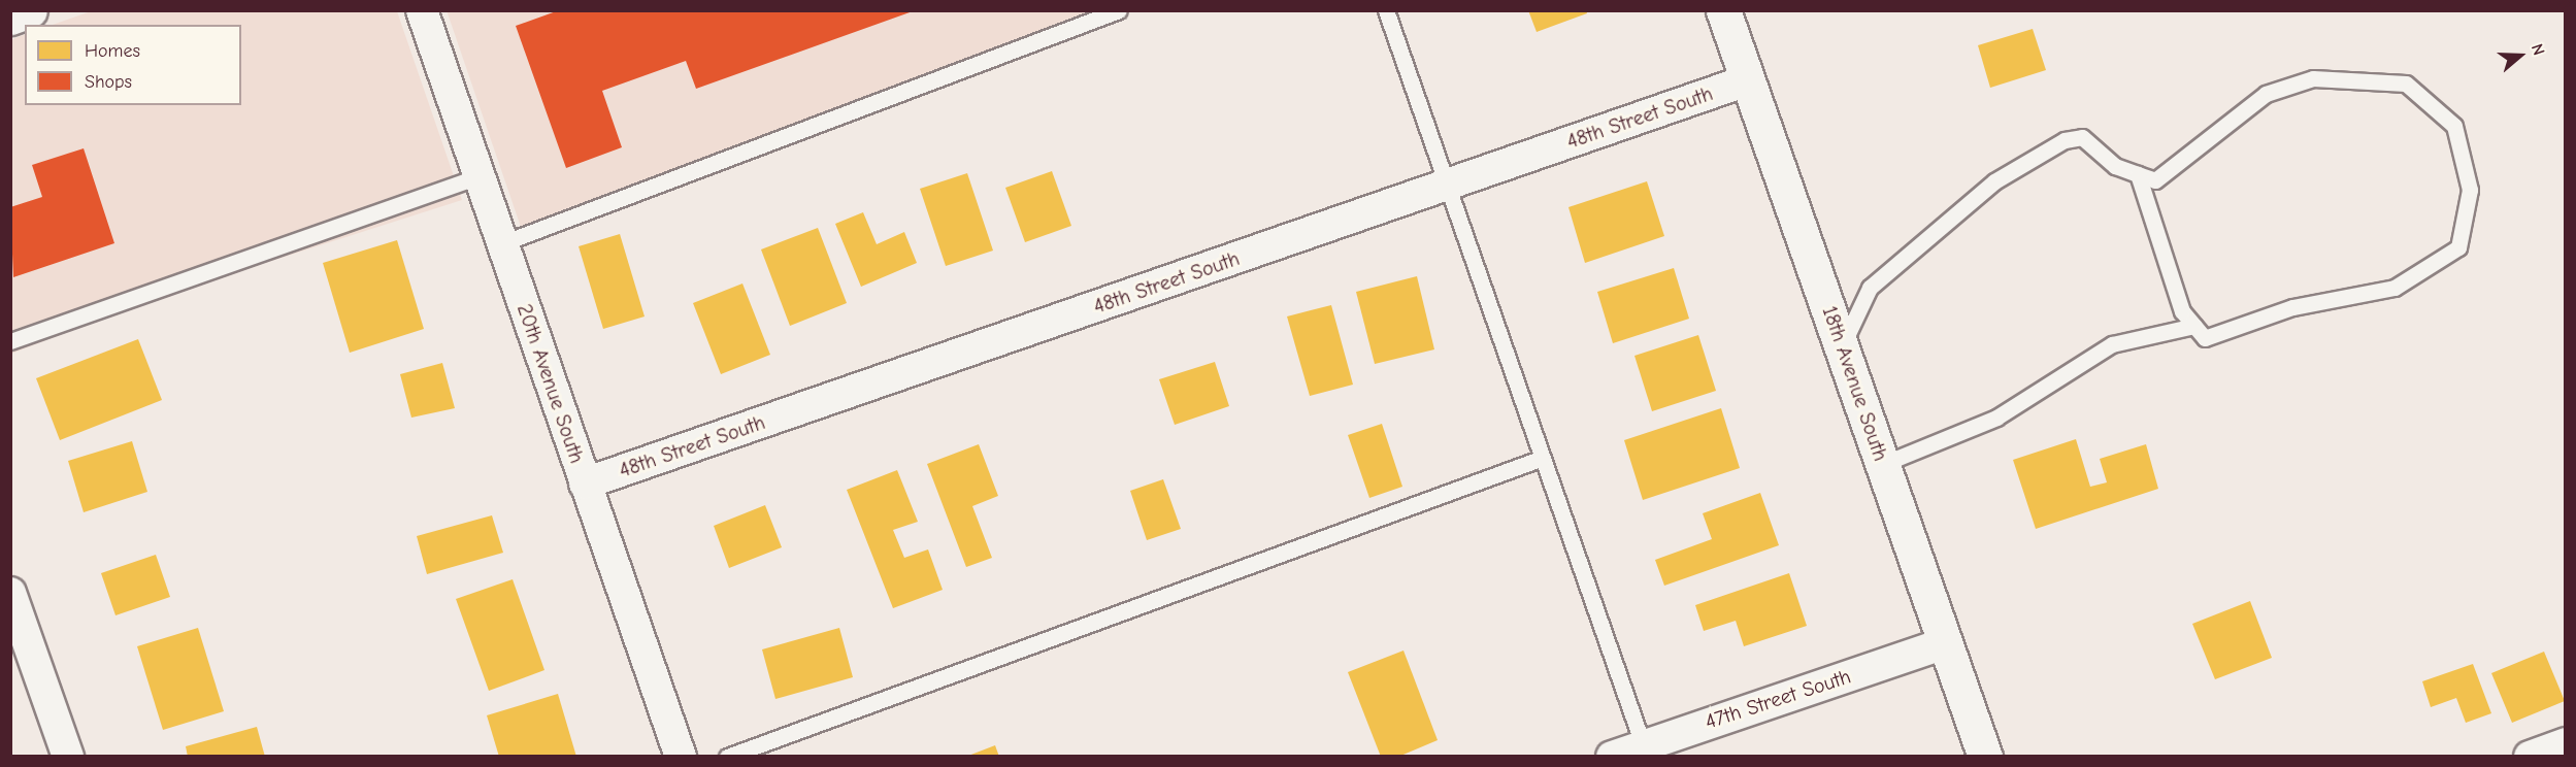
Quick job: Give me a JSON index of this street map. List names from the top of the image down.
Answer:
{
  "streets": {
    "street": [
      "48th Street South",
      "20th Avenue South",
      "18th Avenue South",
      "47th Street South"
    ]
  },
  "crossings": [
    ["48th Street South", "20th Avenue South"],
    ["48th Street South", "18th Avenue South"],
    ["18th Avenue South", "47th Street South"]
  ],
  "legend": ["Homes", "Shops"],
  "north": "right"
}
